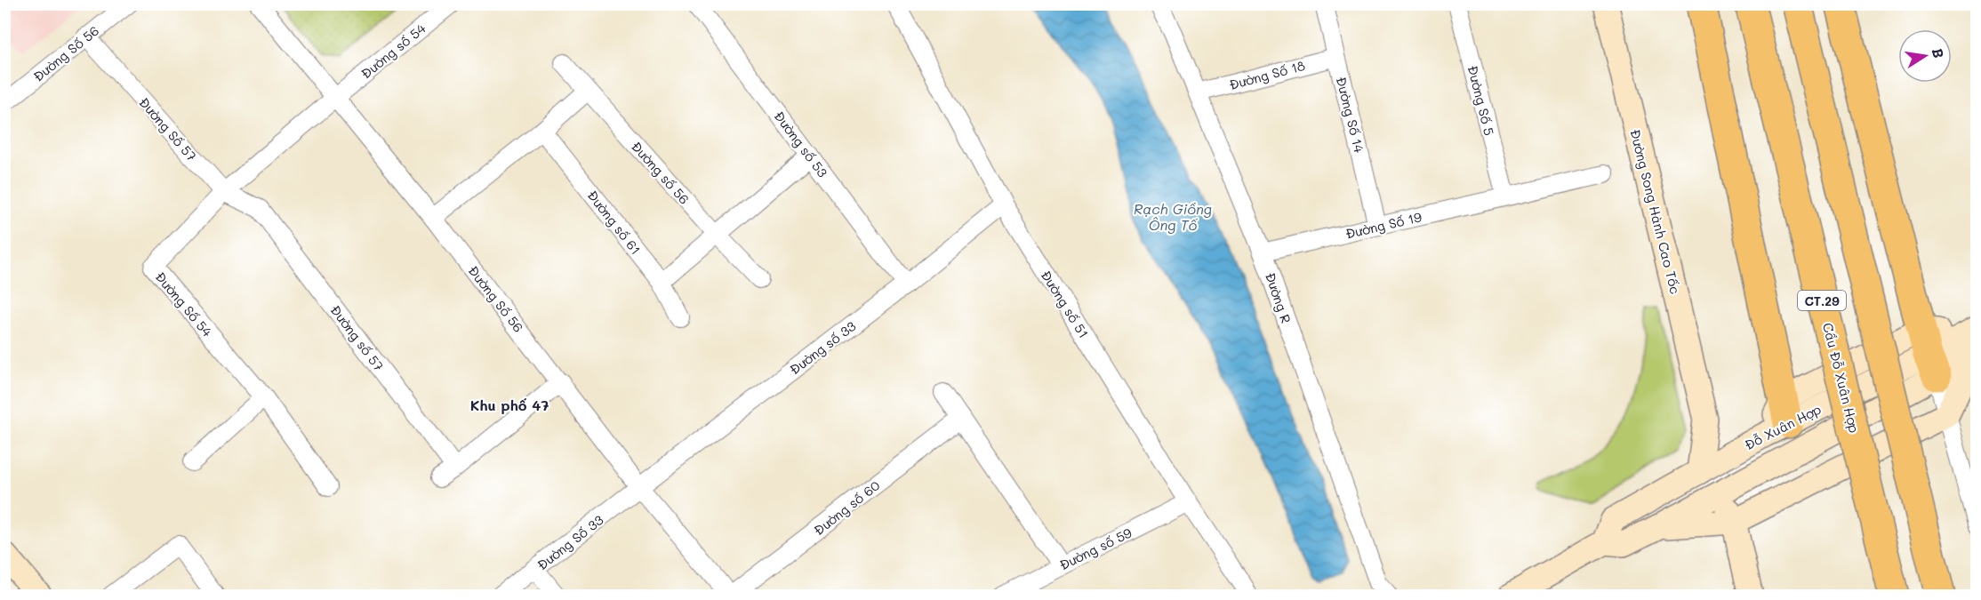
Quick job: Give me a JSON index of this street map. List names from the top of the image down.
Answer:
{
  "streets": {
    "highway": ["CT.29", "Cầu Đỗ Xuân Hợp"],
    "main road": ["Đường Song Hành Cao Tốc", "Đỗ Xuân Hợp"],
    "street": [
      "Đường số 54",
      "Đường Số 56",
      "Đường Số 18",
      "Đường Số 5",
      "Đường Số 14",
      "Đường Số 57",
      "Đường số 53",
      "Đường số 56",
      "Đường số 61",
      "Đường Số 19",
      "Đường R",
      "Đường Số 54",
      "Đường số 51",
      "Đường số 57",
      "Đường số 33",
      "Đường số 60",
      "Đường Số 33",
      "Đường số 59"
    ]
  },
  "crossings": [
    ["Đường số 54", "Đường Số 56"],
    ["Đường số 54", "Đường Số 54"],
    ["Đường Số 56", "Đường Số 57"],
    ["Đường Số 56", "Đường Số 54"],
    ["Đường Số 56", "Đường số 33"],
    ["Đường Số 56", "Đường số 60"],
    ["Đường Số 56", "Đường Số 33"],
    ["Đường Số 18", "Đường Số 14"],
    ["Đường Số 18", "Đường R"],
    ["Đường Số 5", "Đường Số 19"],
    ["Đường Số 14", "Đường Số 19"],
    ["Đường Số 57", "Đường Số 54"],
    ["Đường Số 57", "Đường số 57"],
    ["Đường số 53", "Đường số 33"],
    ["Đường Song Hành Cao Tốc", "Đỗ Xuân Hợp"],
    ["Đường Số 19", "Đường R"],
    ["Đường số 51", "Đường số 33"],
    ["Đường số 51", "Đường số 59"],
    ["Đường số 33", "Đường Số 33"]
  ],
  "districts": ["Khu phố 47"],
  "water": ["Rạch Giồng Ông Tố"],
  "north": "right"
}
